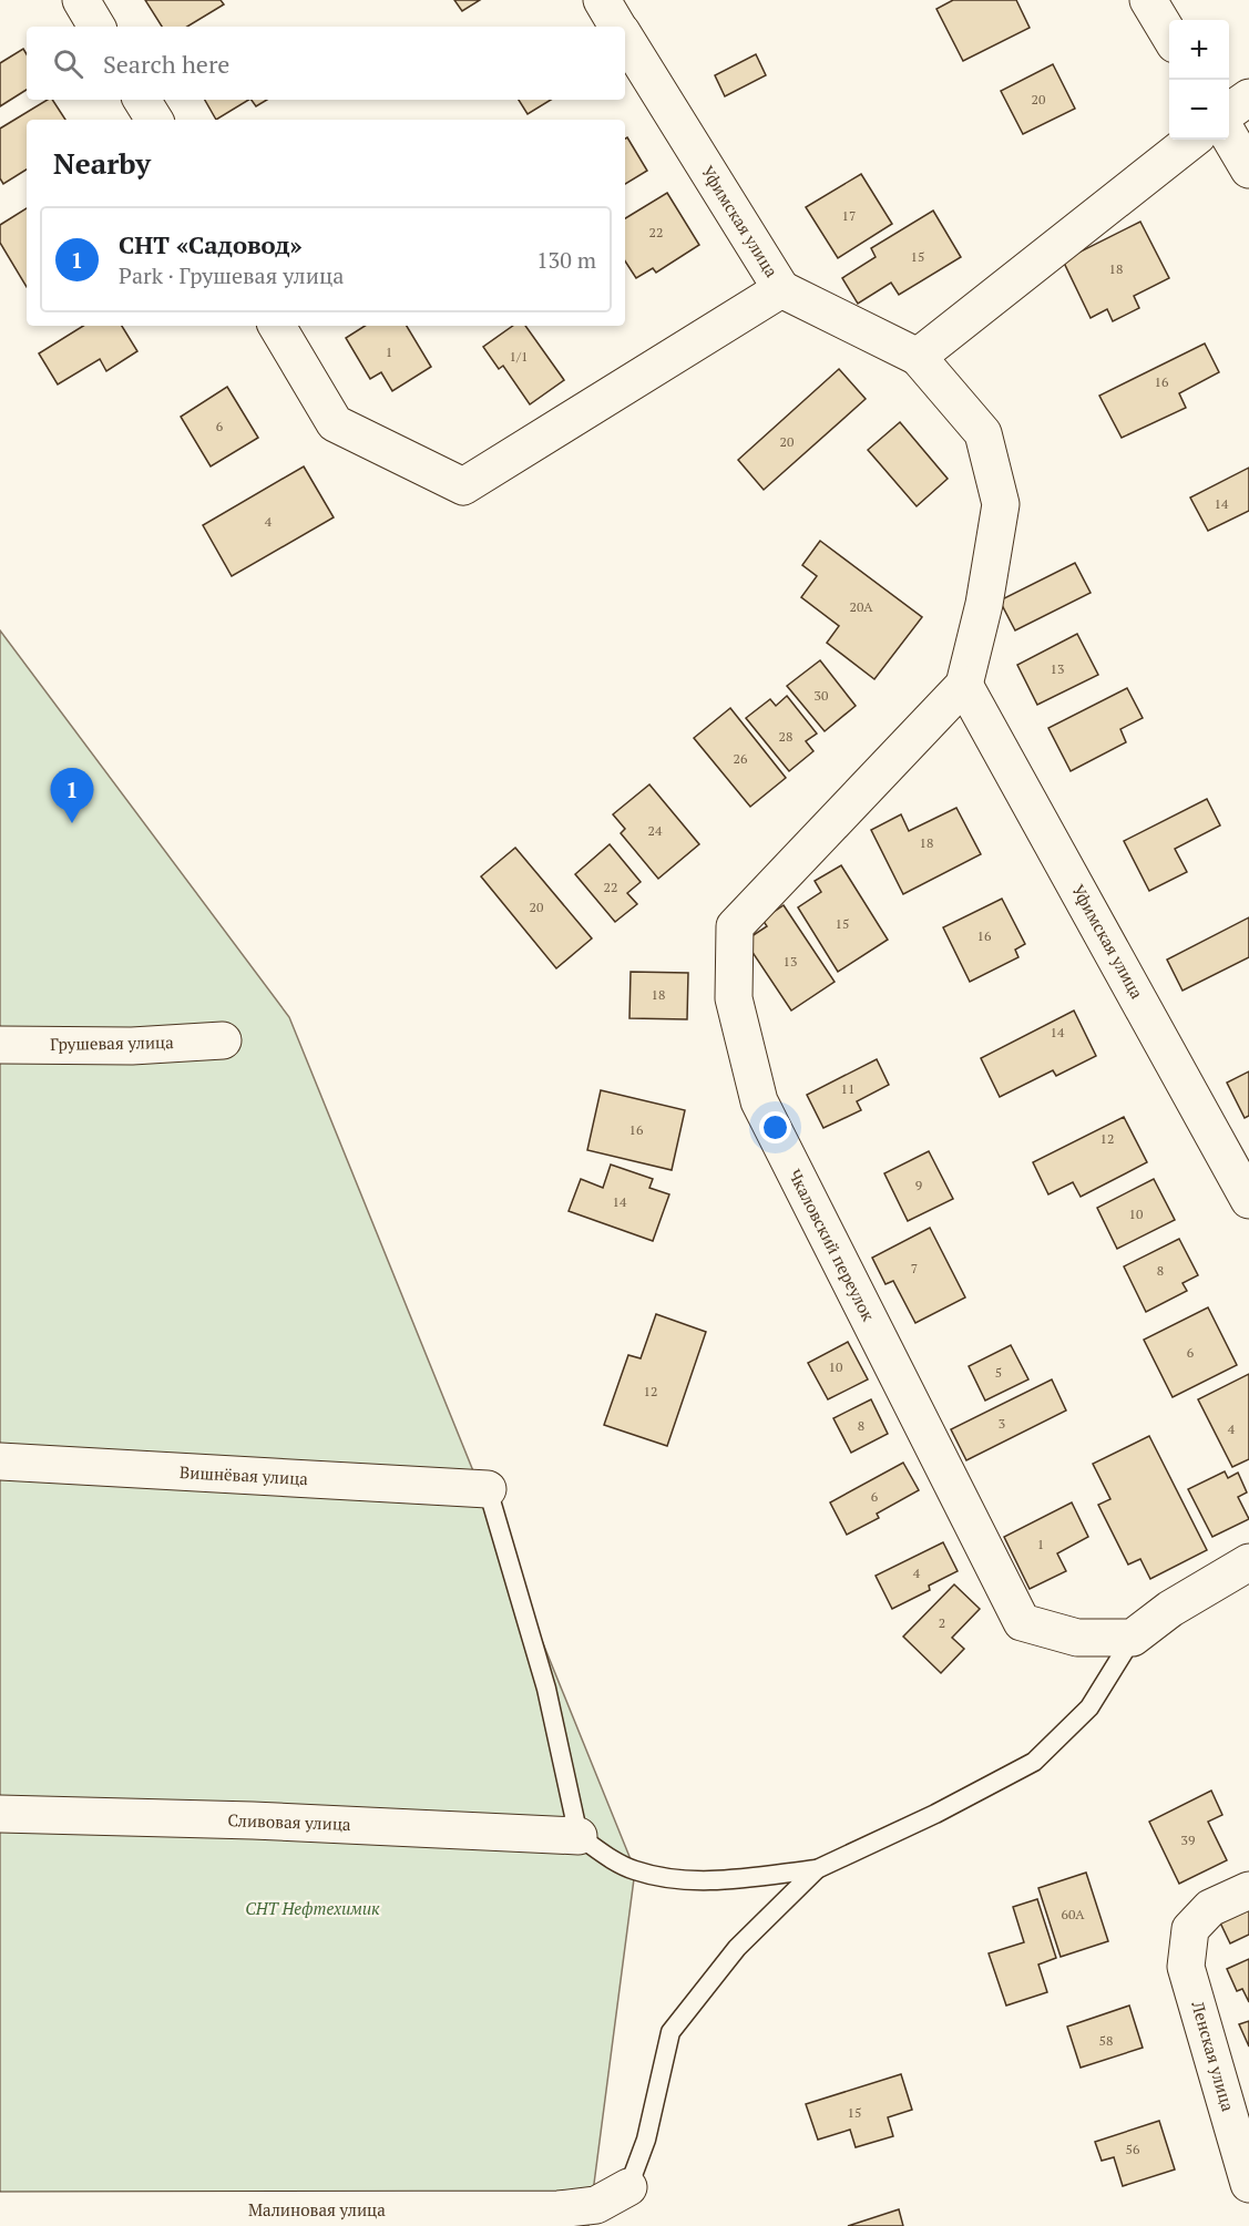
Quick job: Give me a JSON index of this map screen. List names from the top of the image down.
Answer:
{
  "streets": {
    "street": [
      "Уфимская улица",
      "Грушевая улица",
      "Чкаловский переулок",
      "Вишнёвая улица",
      "Сливовая улица",
      "Ленская улица",
      "Малиновая улица"
    ]
  },
  "crossings": [
    ["Уфимская улица", "Чкаловский переулок"]
  ],
  "parks": ["СНТ Нефтехимик"],
  "house_numbers": [
    "20",
    "17",
    "22",
    "15",
    "18",
    "1",
    "1/1",
    "16",
    "6",
    "20",
    "14",
    "4",
    "20А",
    "13",
    "30",
    "28",
    "26",
    "24",
    "18",
    "22",
    "20",
    "15",
    "16",
    "13",
    "18",
    "14",
    "11",
    "16",
    "12",
    "9",
    "14",
    "10",
    "7",
    "8",
    "6",
    "10",
    "5",
    "12",
    "3",
    "8",
    "4",
    "6",
    "1",
    "4",
    "2",
    "39",
    "60А",
    "58",
    "15",
    "56"
  ],
  "page": {
    "map_buttons": ["+", "−"],
    "search": "Search here",
    "heading": "Nearby",
    "list": [
      {
        "mark": "1",
        "name": "СНТ «Садовод»",
        "note": "Park · Грушевая улица",
        "value": "130 m"
      }
    ],
    "pins": "1"
  }
}
